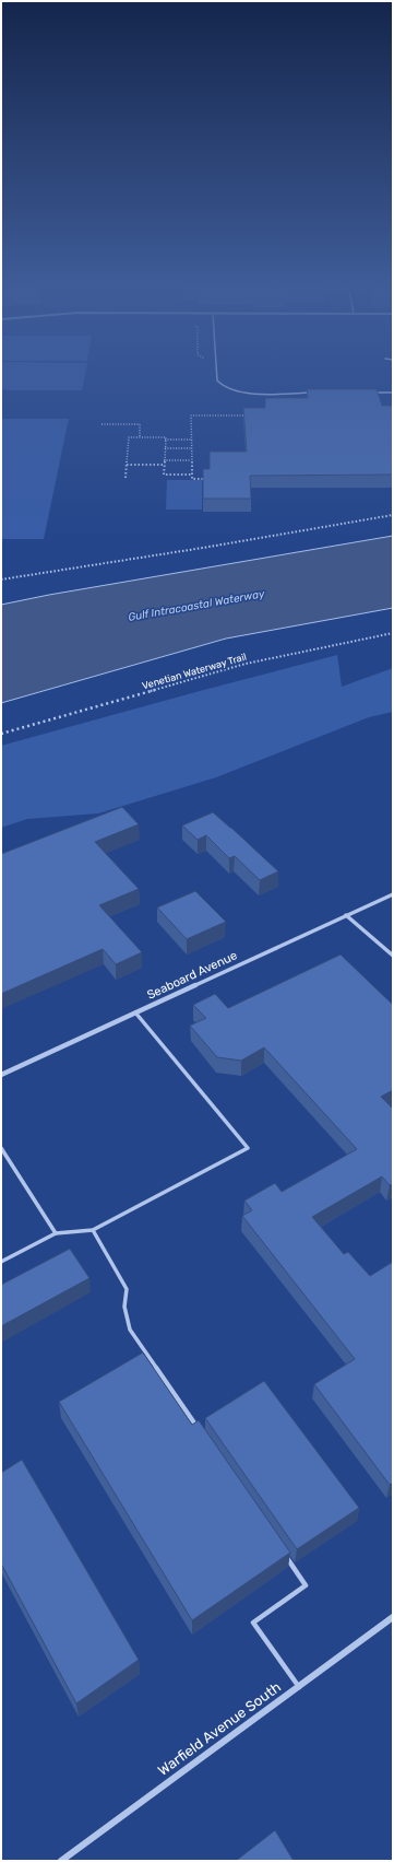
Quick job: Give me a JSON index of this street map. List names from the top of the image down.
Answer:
{
  "streets": {
    "street": ["Seaboard Avenue", "Warfield Avenue South"],
    "path": ["Venetian Waterway Trail"]
  },
  "water": ["Gulf Intracoastal Waterway"]
}
